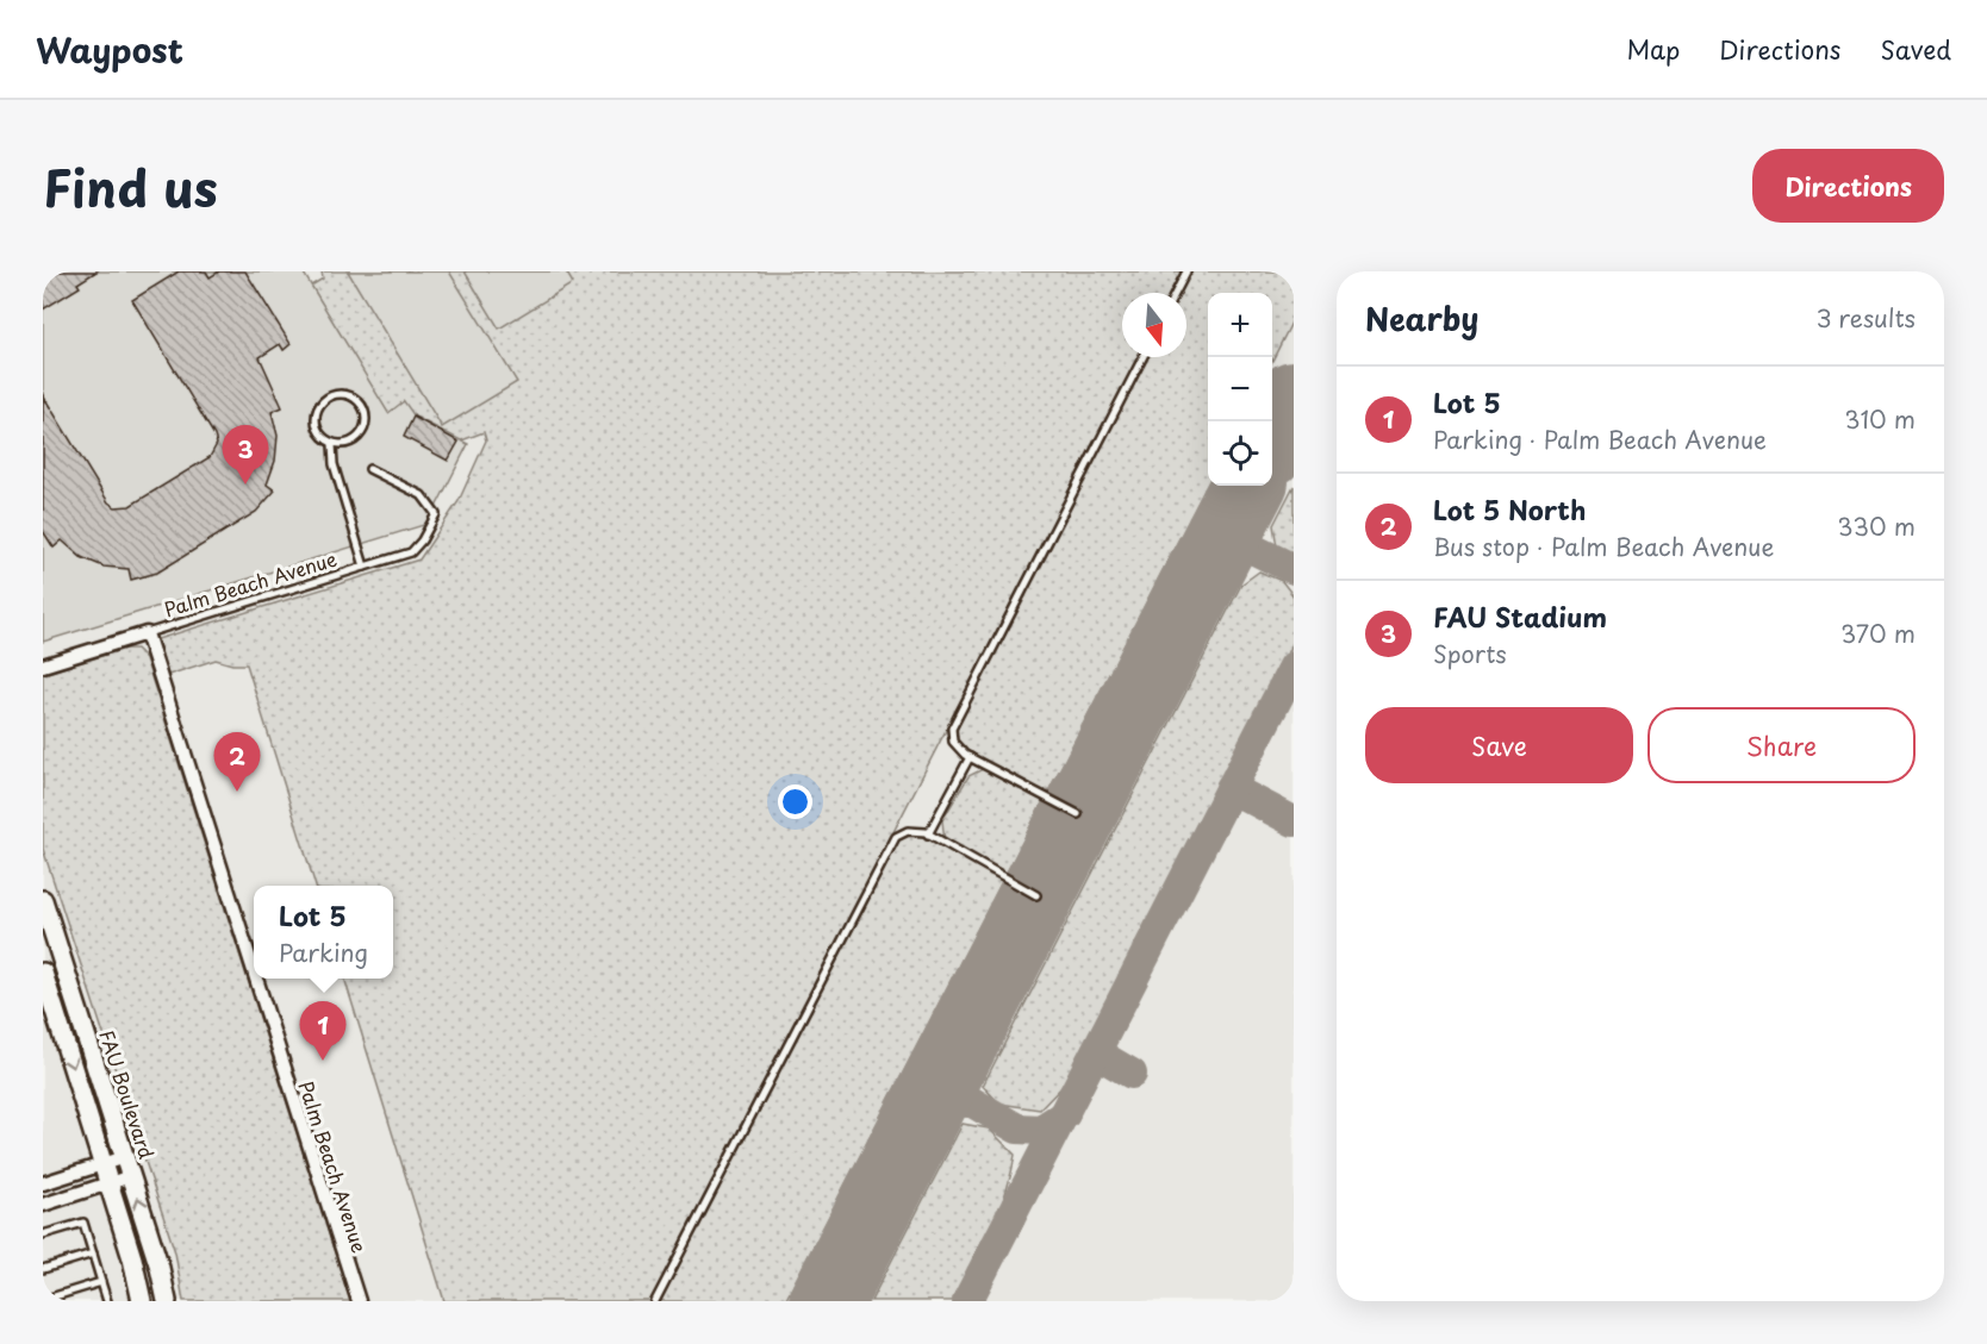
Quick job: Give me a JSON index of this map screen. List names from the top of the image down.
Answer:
{
  "streets": {
    "street": ["Palm Beach Avenue", "FAU Boulevard"]
  },
  "north": "bottom",
  "page": {
    "header": "Waypost",
    "nav": ["Map", "Directions", "Saved"],
    "title": "Find us",
    "buttons": [
      "Directions",
      ["Save", "Share"]
    ],
    "heading": ["Nearby", "3 results"],
    "map_buttons": ["+", "−"],
    "list": [
      {
        "mark": "1",
        "name": "Lot 5",
        "note": "Parking · Palm Beach Avenue",
        "value": "310 m"
      },
      {
        "mark": "2",
        "name": "Lot 5 North",
        "note": "Bus stop · Palm Beach Avenue",
        "value": "330 m"
      },
      {
        "mark": "3",
        "name": "FAU Stadium",
        "note": "Sports",
        "value": "370 m"
      }
    ],
    "pins": ["3", "2", "1"],
    "popup": ["Lot 5", "Parking"]
  }
}
